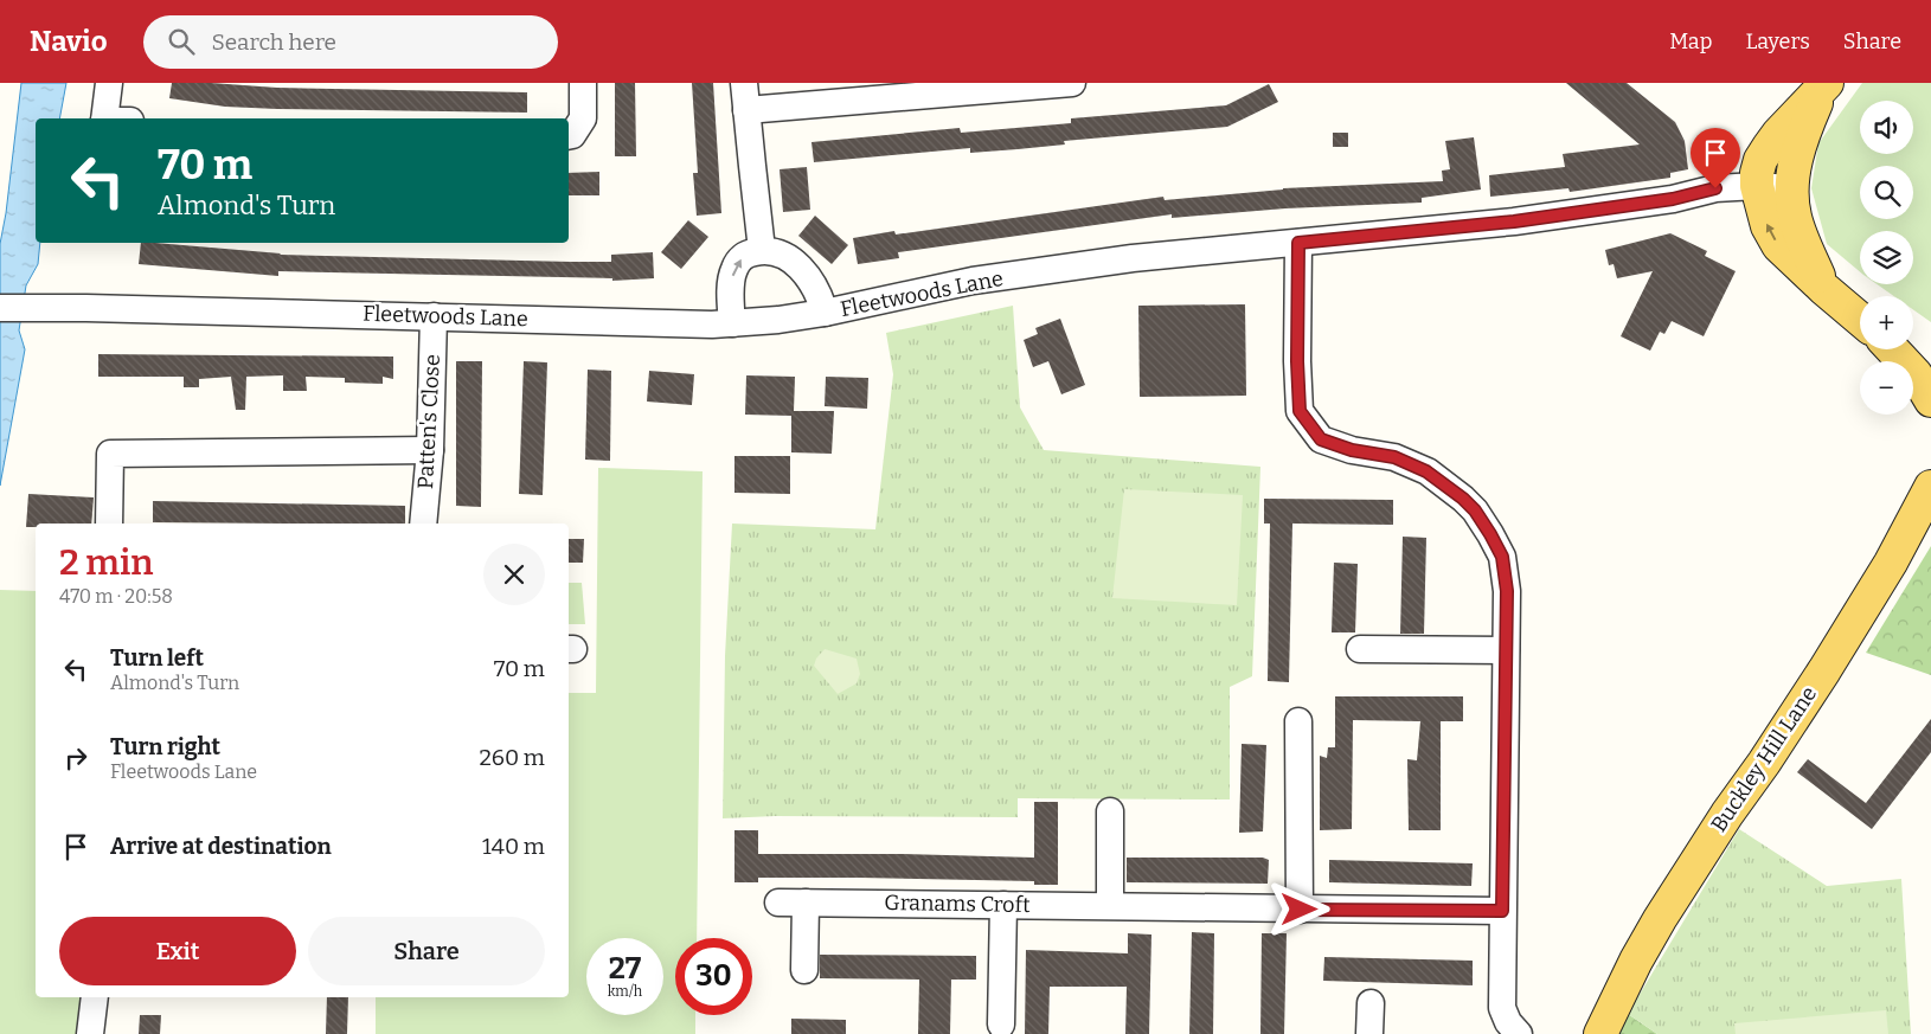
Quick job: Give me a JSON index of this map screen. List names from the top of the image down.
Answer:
{
  "streets": {
    "main road": ["Buckley Hill Lane"],
    "street": ["Fleetwoods Lane", "Patten's Close", "Granams Croft"]
  },
  "crossings": [
    ["Fleetwoods Lane", "Patten's Close"]
  ],
  "page": {
    "header": "Navio",
    "search": "Search here",
    "nav": ["Map", "Layers", "Share"],
    "map_buttons": ["+", "−"],
    "turn": ["70 m", "Almond's Turn"],
    "heading": ["2 min", "470 m · 20:58"],
    "list": [
      {
        "name": "Turn left",
        "note": "Almond's Turn",
        "value": "70 m"
      },
      {
        "name": "Turn right",
        "note": "Fleetwoods Lane",
        "value": "260 m"
      },
      {
        "name": "Arrive at destination",
        "value": "140 m"
      }
    ],
    "buttons": ["Exit", "Share"],
    "speed": "27 km/h",
    "limit": "30"
  }
}
